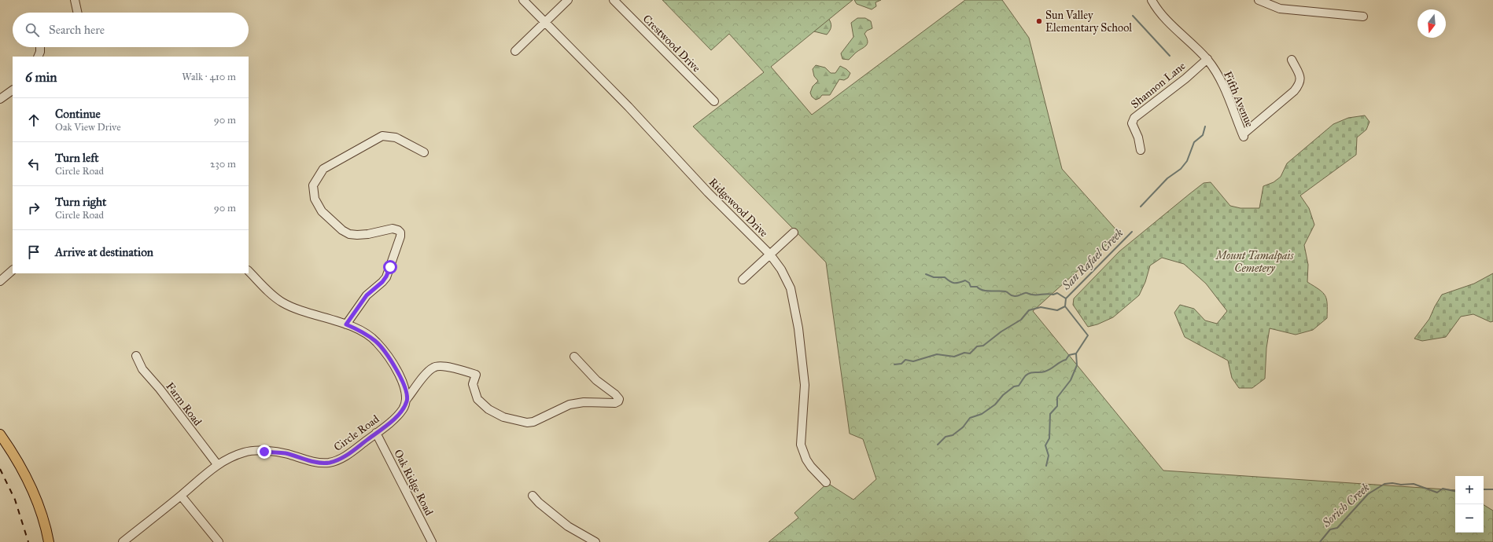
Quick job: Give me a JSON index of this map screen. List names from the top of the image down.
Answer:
{
  "streets": {
    "street": [
      "Crestwood Drive",
      "Shannon Lane",
      "Fifth Avenue",
      "Ridgewood Drive",
      "Farm Road",
      "Circle Road",
      "Oak Ridge Road"
    ]
  },
  "crossings": [
    ["Shannon Lane", "Fifth Avenue"],
    ["Farm Road", "Circle Road"],
    ["Circle Road", "Oak Ridge Road"]
  ],
  "water": ["San Rafael Creek", "Sorich Creek"],
  "parks": ["Mount Tamalpais Cemetery"],
  "places": ["Sun Valley Elementary School"],
  "north": "bottom",
  "page": {
    "search": "Search here",
    "heading": ["6 min", "Walk · 410 m"],
    "list": [
      ["Continue", "Oak View Drive", "90 m"],
      ["Turn left", "Circle Road", "230 m"],
      ["Turn right", "Circle Road", "90 m"],
      "Arrive at destination"
    ],
    "map_buttons": ["+", "−"]
  }
}
